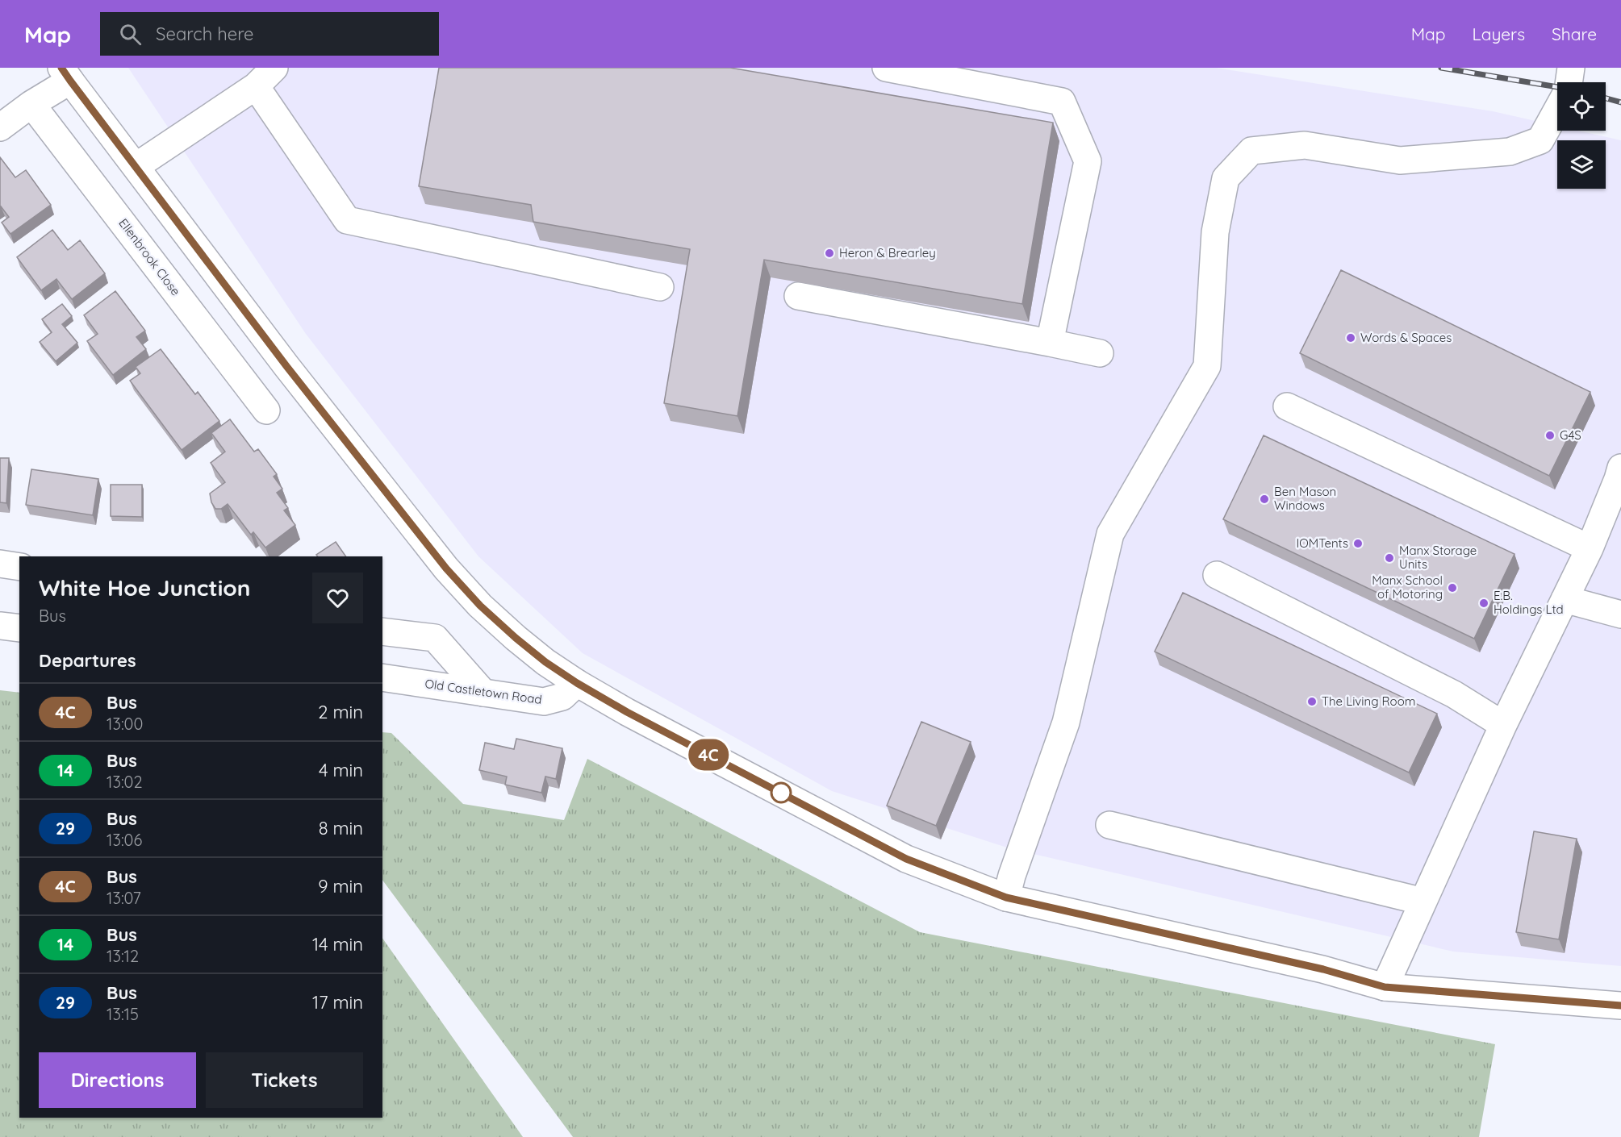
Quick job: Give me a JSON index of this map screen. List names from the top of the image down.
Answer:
{
  "streets": {
    "main road": ["Ellenbrook Close", "Old Castletown Road"]
  },
  "places": [
    "Heron & Brearley",
    "Words & Spaces",
    "G4S",
    "Ben Mason Windows",
    "IOMTents",
    "Manx Storage Units",
    "Manx School of Motoring",
    "E.B. Holdings Ltd",
    "The Living Room"
  ],
  "lines": ["bus line 4C"],
  "page": {
    "header": "Map",
    "search": "Search here",
    "nav": ["Map", "Layers", "Share"],
    "on_map": "4C",
    "heading": [
      ["White Hoe Junction", "Bus"],
      "Departures"
    ],
    "list": [
      {
        "mark": "4C",
        "name": "Bus",
        "note": "13:00",
        "value": "2 min"
      },
      {
        "mark": "14",
        "name": "Bus",
        "note": "13:02",
        "value": "4 min"
      },
      {
        "mark": "29",
        "name": "Bus",
        "note": "13:06",
        "value": "8 min"
      },
      {
        "mark": "4C",
        "name": "Bus",
        "note": "13:07",
        "value": "9 min"
      },
      {
        "mark": "14",
        "name": "Bus",
        "note": "13:12",
        "value": "14 min"
      },
      {
        "mark": "29",
        "name": "Bus",
        "note": "13:15",
        "value": "17 min"
      }
    ],
    "buttons": ["Directions", "Tickets"]
  }
}
